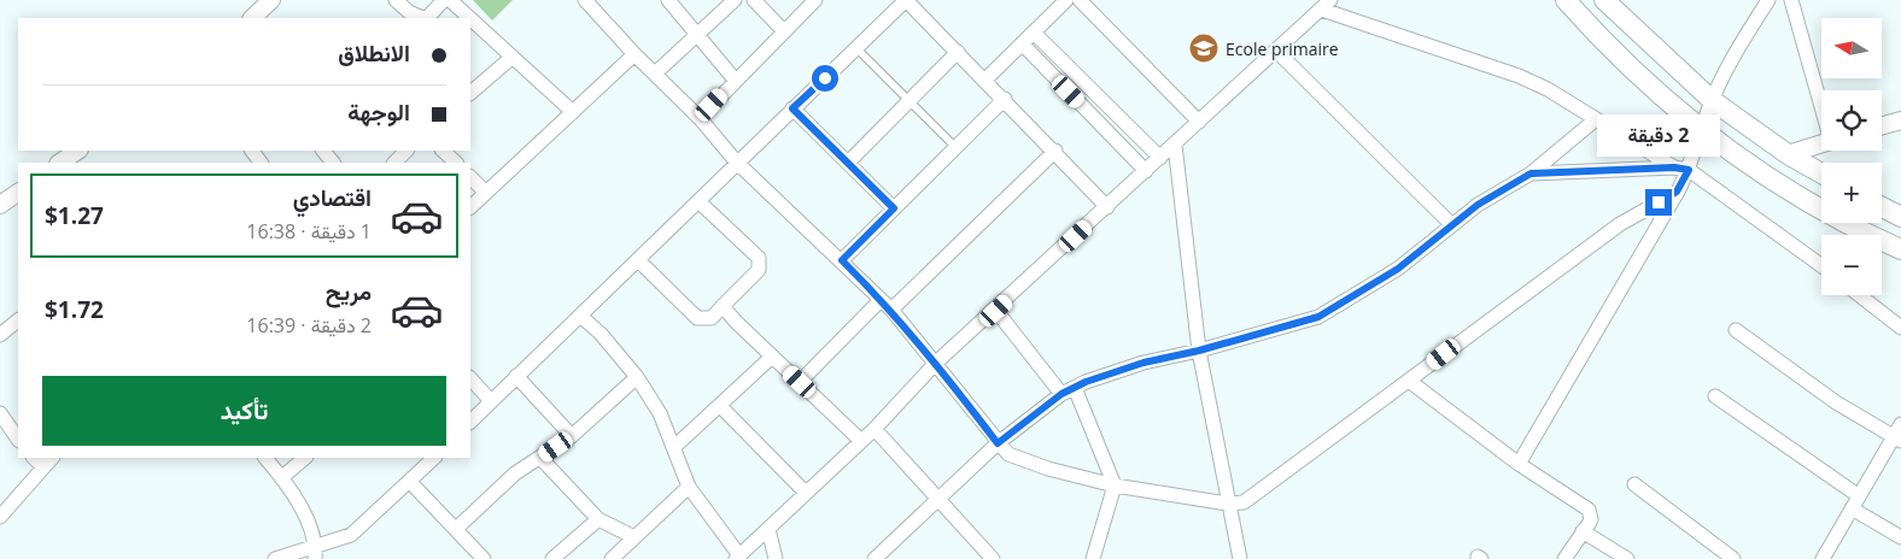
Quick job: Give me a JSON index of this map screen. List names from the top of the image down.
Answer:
{
  "places": {
    "school or university": ["Ecole primaire"]
  },
  "north": "left",
  "page": {
    "map_buttons": ["+", "−"],
    "banner": ["الانطلاق", "الوجهة"],
    "bubble": "2 دقيقة",
    "list": [
      {
        "name": "اقتصادي",
        "note": "1 دقيقة · 16:38",
        "value": "$1.27"
      },
      {
        "name": "مريح",
        "note": "2 دقيقة · 16:39",
        "value": "$1.72"
      }
    ],
    "buttons": "تأكيد"
  }
}
